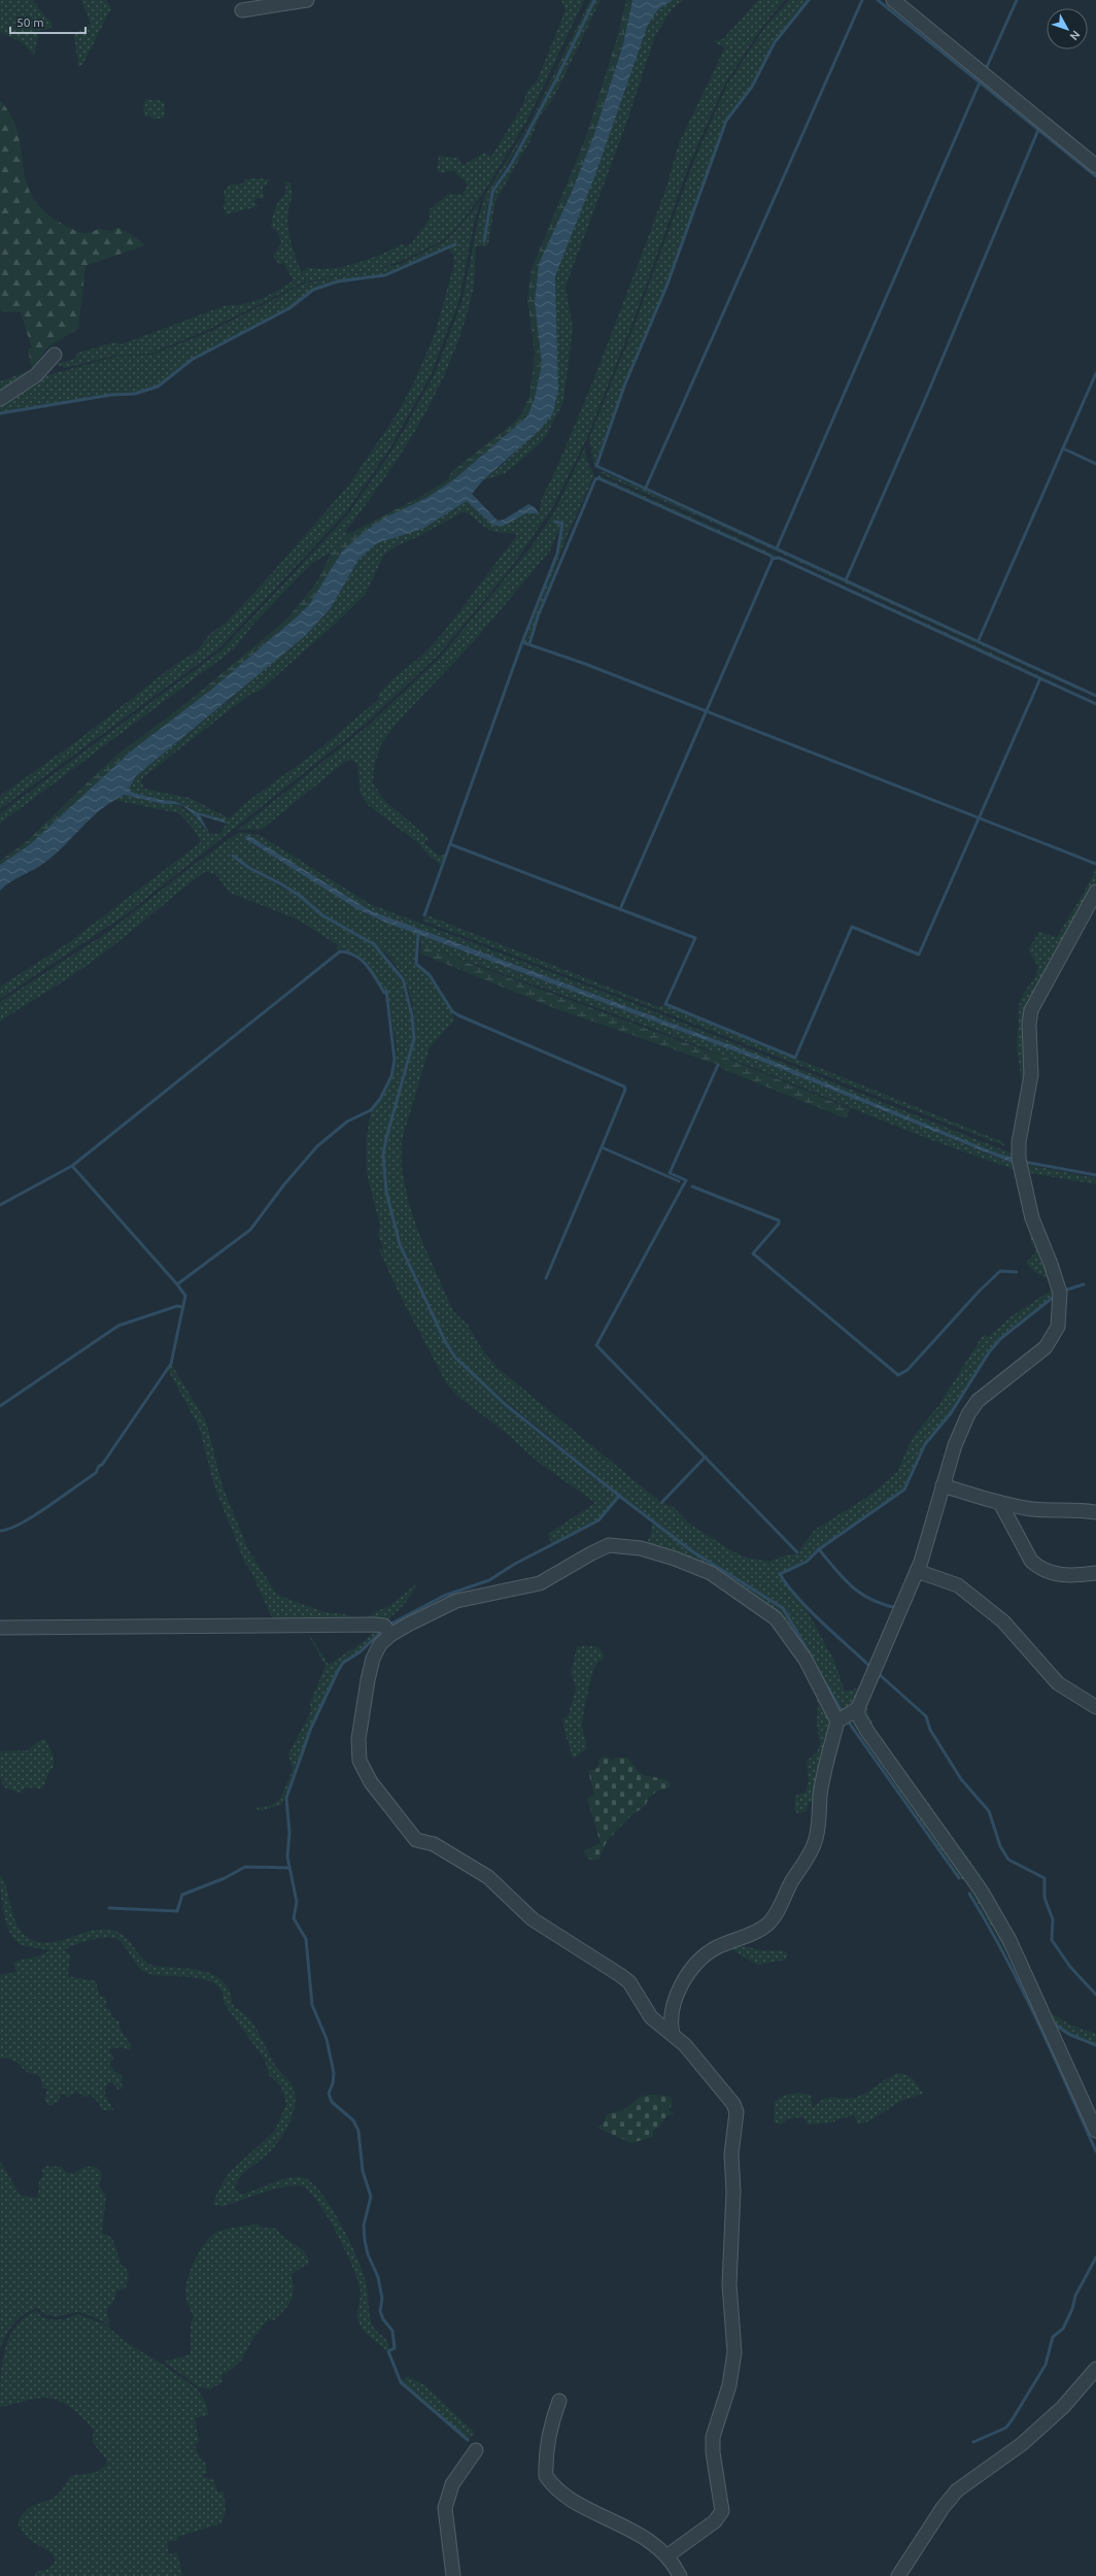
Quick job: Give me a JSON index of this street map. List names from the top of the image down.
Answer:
{
  "scale_bar": "50 m",
  "north": "bottom right"
}
